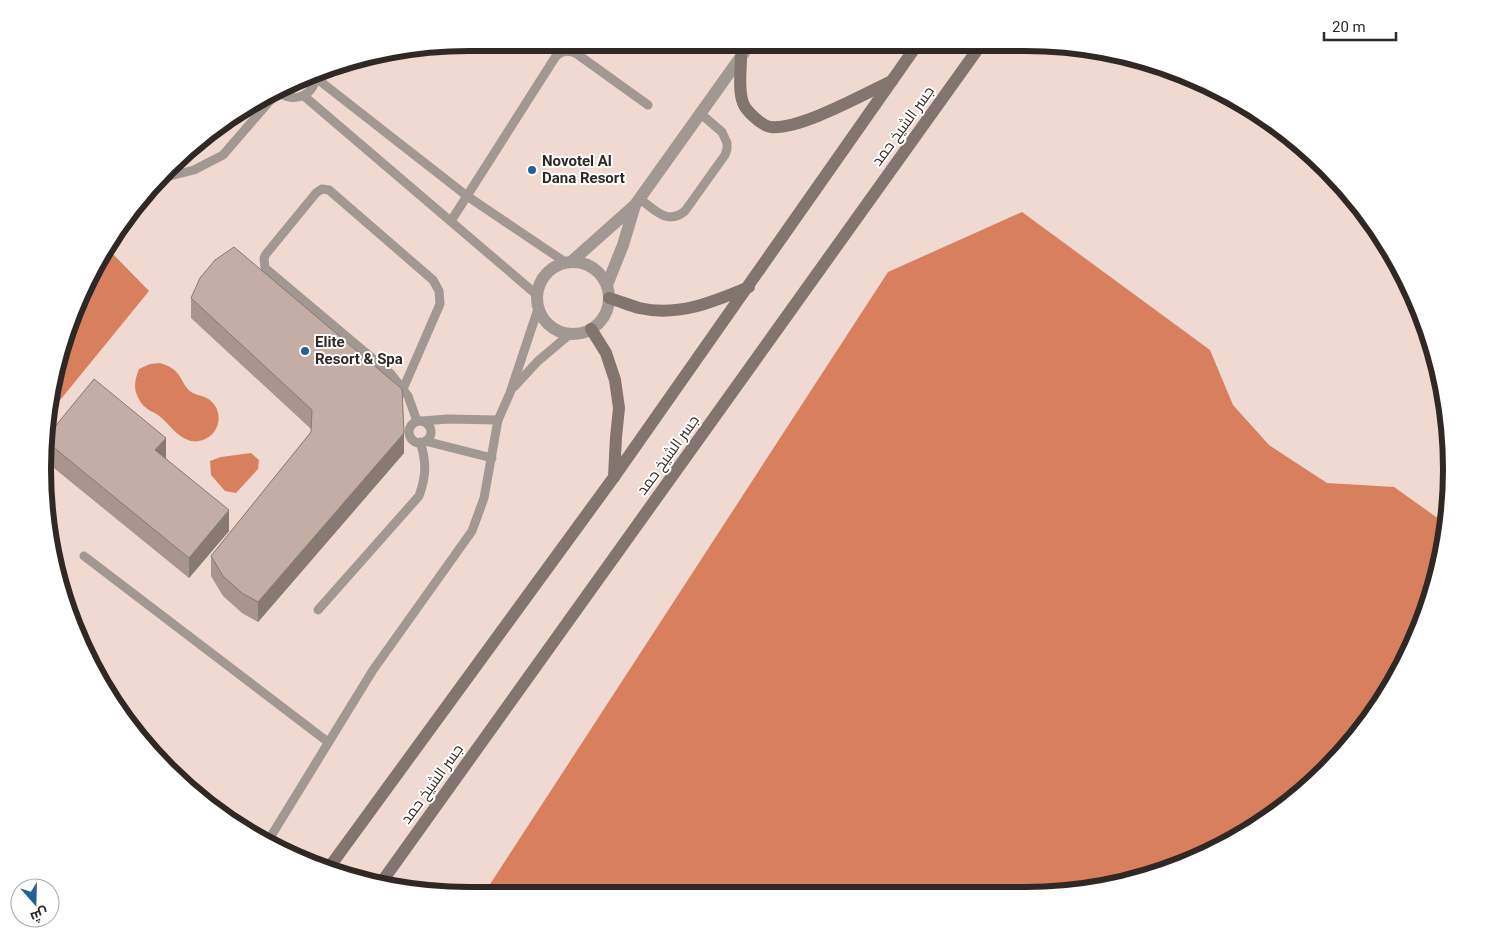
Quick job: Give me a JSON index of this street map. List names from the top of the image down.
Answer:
{
  "streets": {
    "main road": ["جسر الشيخ حمد"]
  },
  "places": ["Novotel Al Dana Resort", "Elite Resort & Spa"],
  "scale_bar": "20 m",
  "north": "bottom"
}
